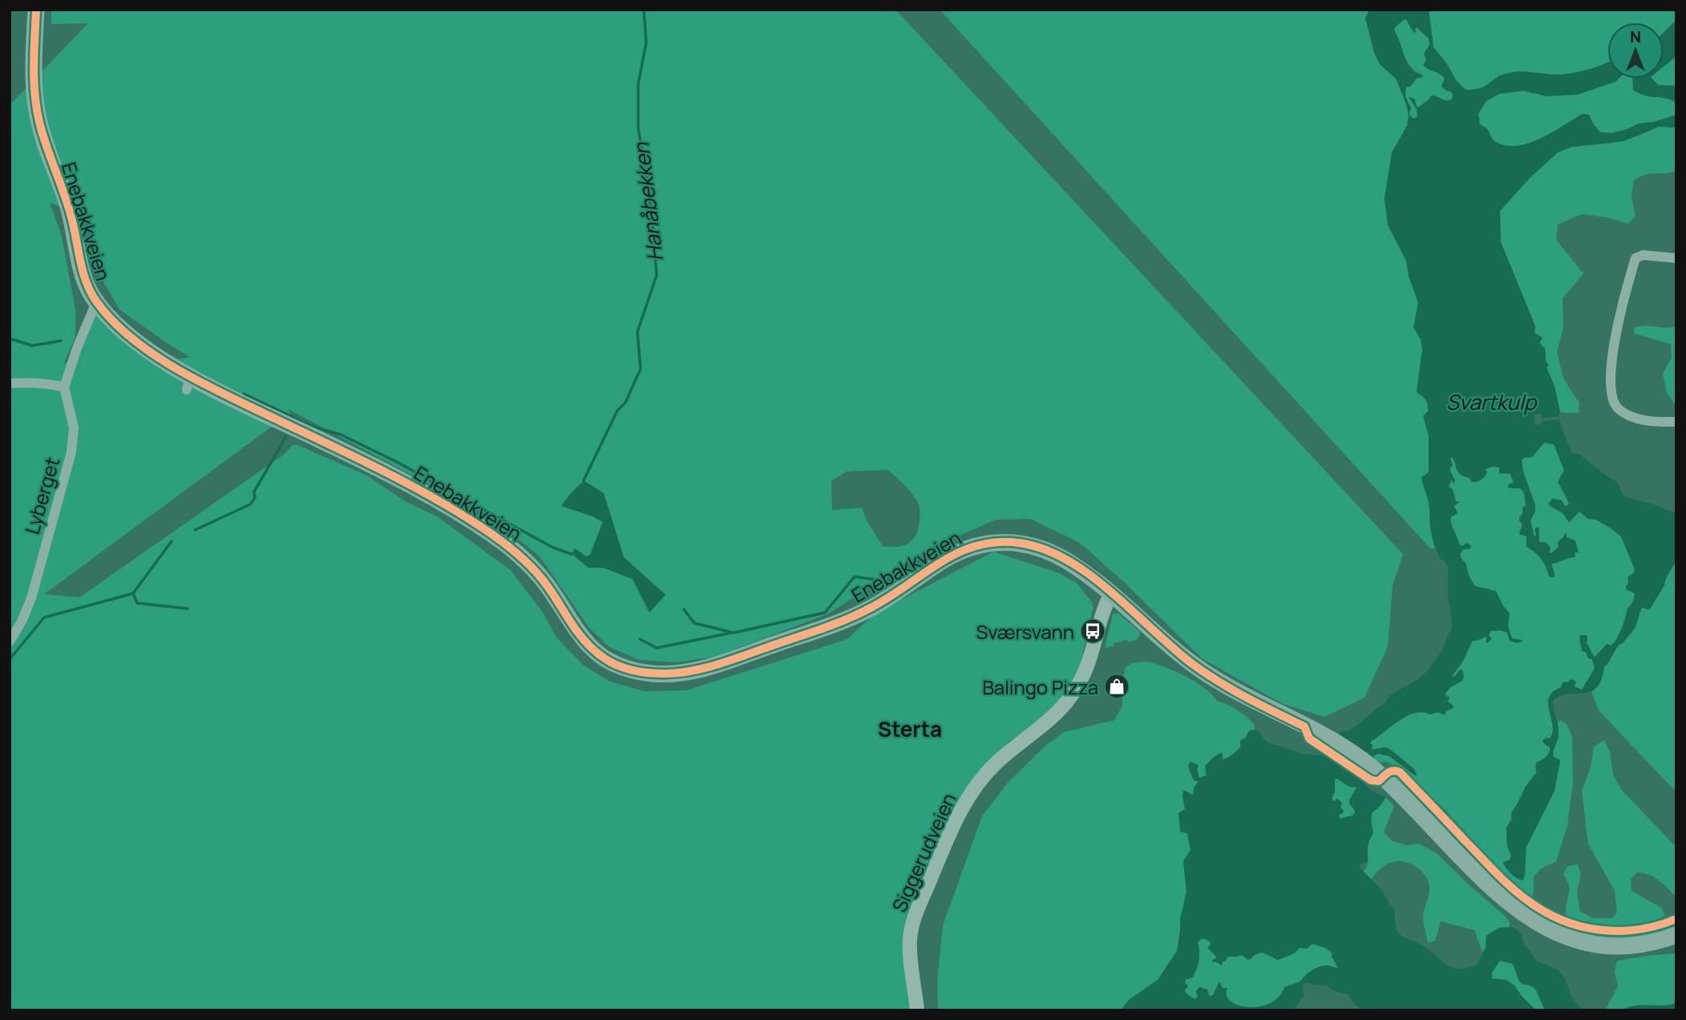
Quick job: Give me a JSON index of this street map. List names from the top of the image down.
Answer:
{
  "streets": {
    "main road": ["Enebakkveien", "Siggerudveien"],
    "street": ["Lyberget"]
  },
  "crossings": [
    ["Enebakkveien", "Siggerudveien"]
  ],
  "districts": ["Sterta"],
  "water": ["Hanåbekken", "Svartkulp"],
  "places": {
    "bus stop": ["Sværsvann"],
    "shop": ["Balingo Pizza"]
  },
  "north": "top"
}
